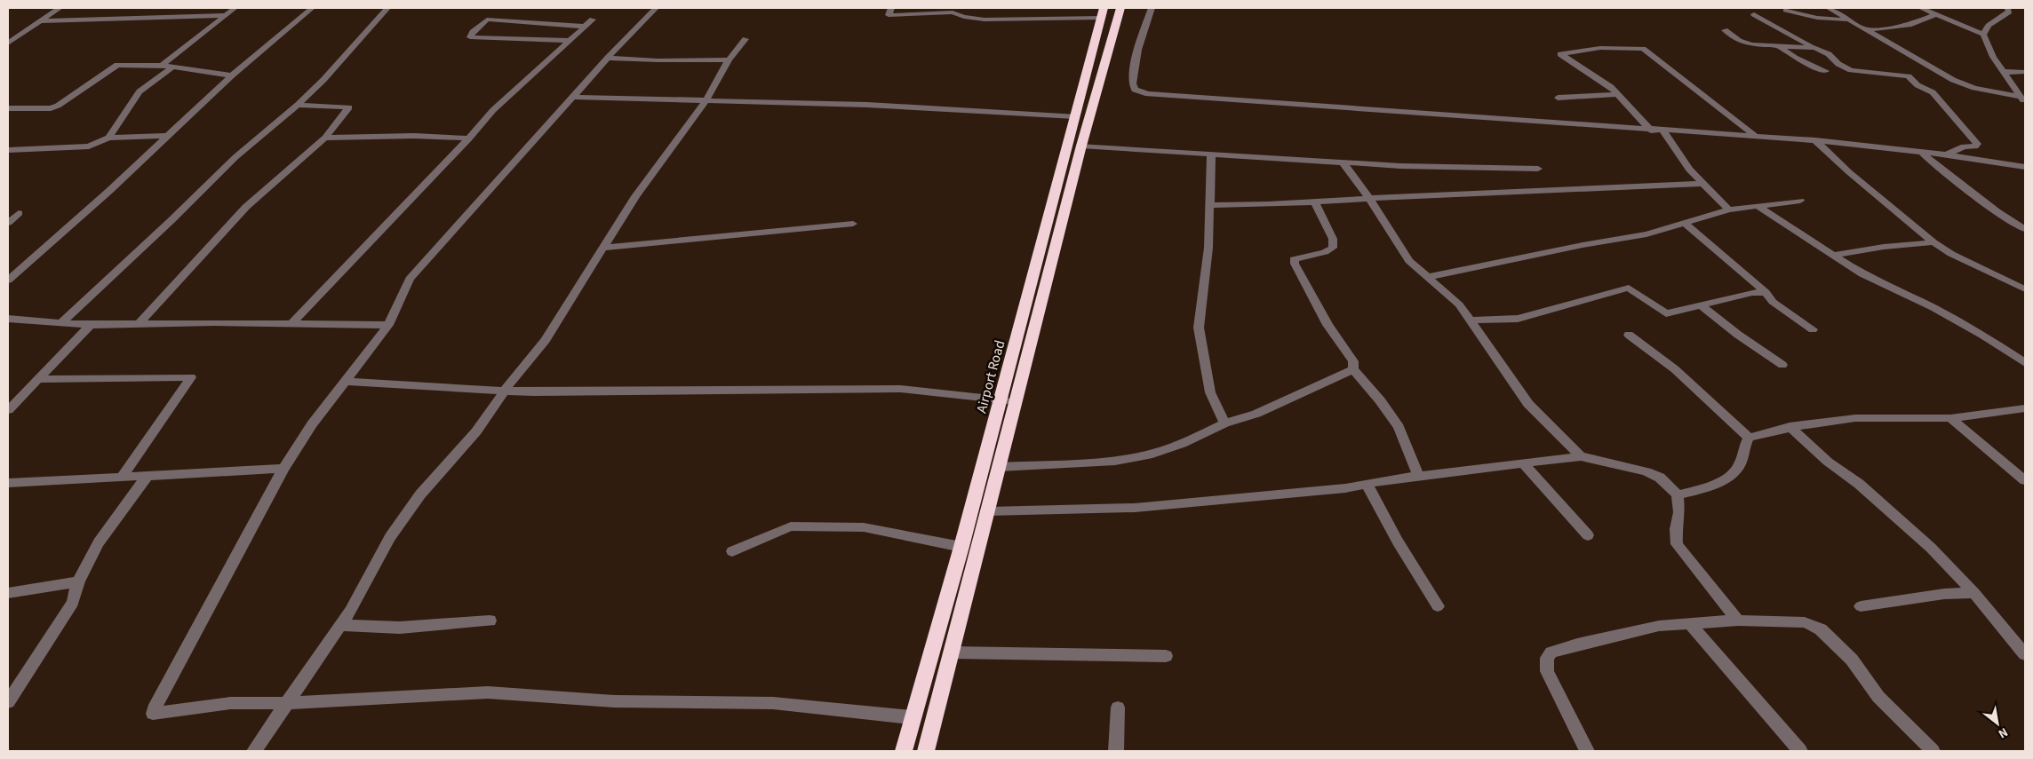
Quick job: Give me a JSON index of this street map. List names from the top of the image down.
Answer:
{
  "streets": {
    "highway": ["Airport Road"]
  },
  "north": "bottom right"
}
